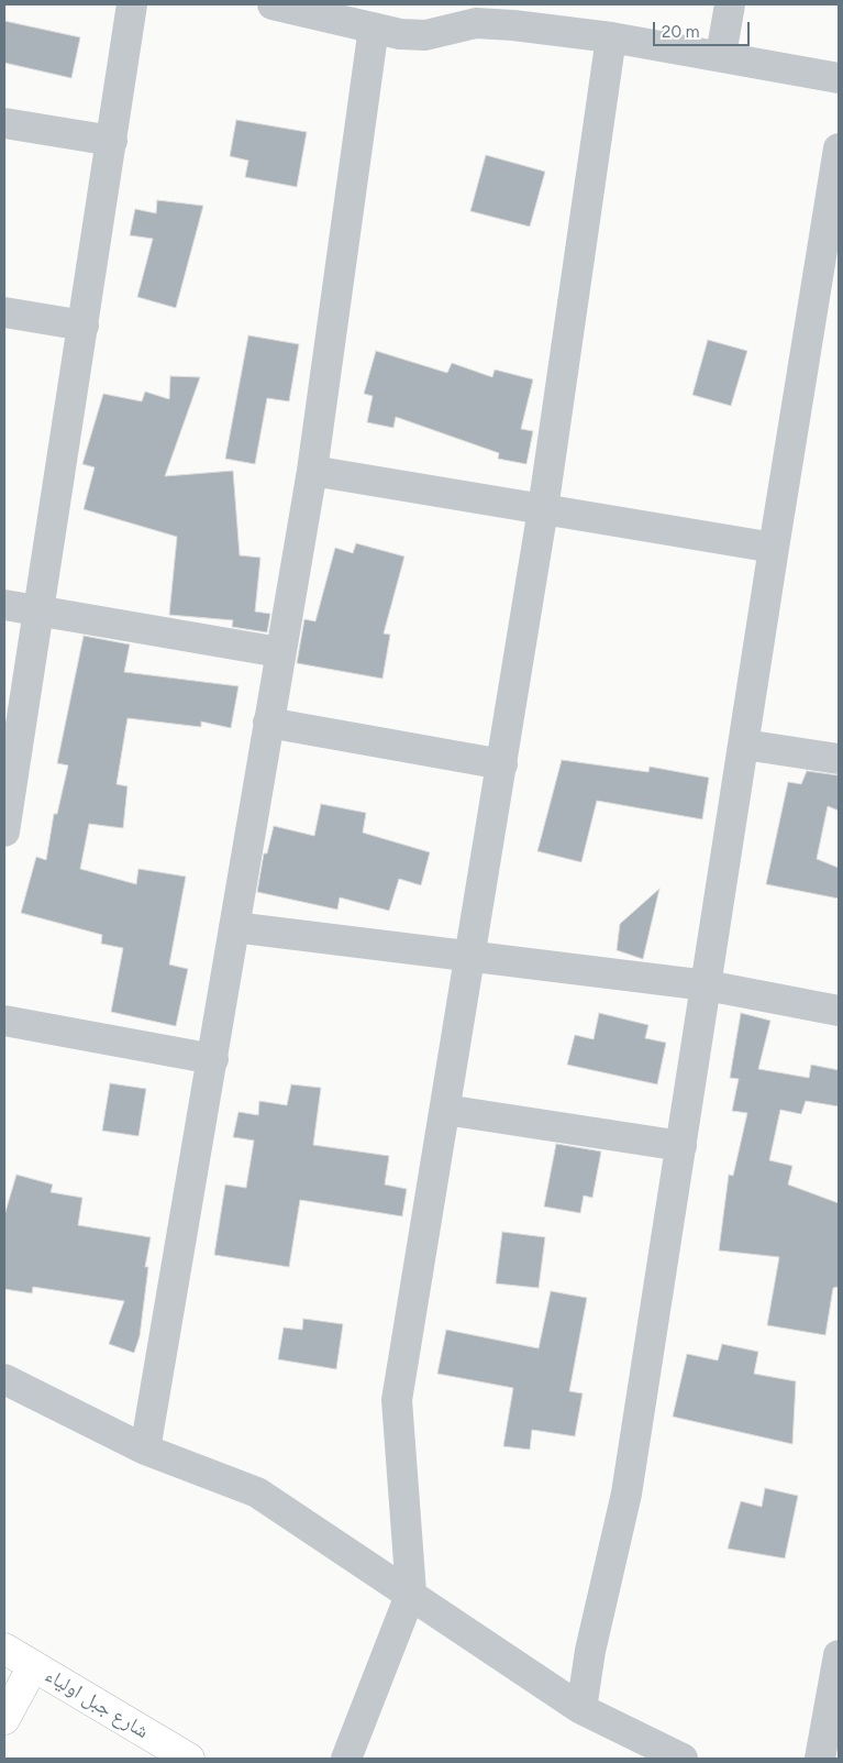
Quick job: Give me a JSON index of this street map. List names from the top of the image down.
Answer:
{
  "streets": {
    "highway": ["شارع جبل اولياء"]
  },
  "scale_bar": "20 m"
}
